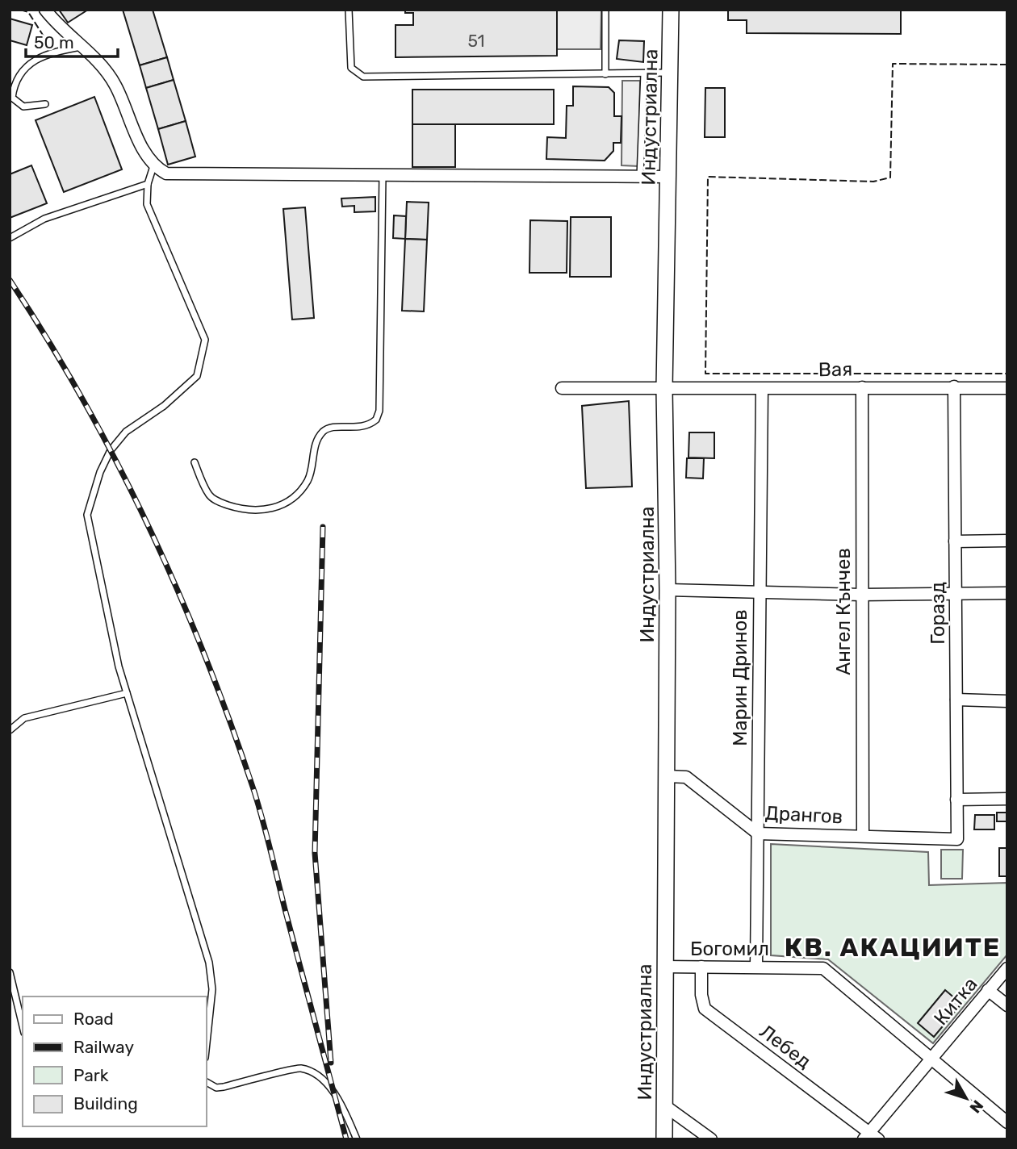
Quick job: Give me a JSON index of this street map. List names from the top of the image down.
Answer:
{
  "streets": {
    "main road": ["Индустриална"],
    "street": [
      "Вая",
      "Ангел Кънчев",
      "Горазд",
      "Марин Дринов",
      "Дрангов",
      "Богомил",
      "Китка",
      "Лебед"
    ]
  },
  "crossings": [
    ["Индустриална", "Вая"],
    ["Индустриална", "Дрангов"],
    ["Индустриална", "Богомил"],
    ["Вая", "Ангел Кънчев"],
    ["Вая", "Горазд"],
    ["Вая", "Марин Дринов"],
    ["Ангел Кънчев", "Дрангов"],
    ["Горазд", "Дрангов"],
    ["Марин Дринов", "Дрангов"],
    ["Марин Дринов", "Богомил"],
    ["Богомил", "Китка"],
    ["Богомил", "Лебед"],
    ["Китка", "Лебед"]
  ],
  "districts": ["КВ. АКАЦИИТЕ"],
  "house_numbers": ["51"],
  "legend": [
    "Road",
    "Railway",
    "Park",
    "Building"
  ],
  "scale_bar": "50 m",
  "north": "bottom right"
}
